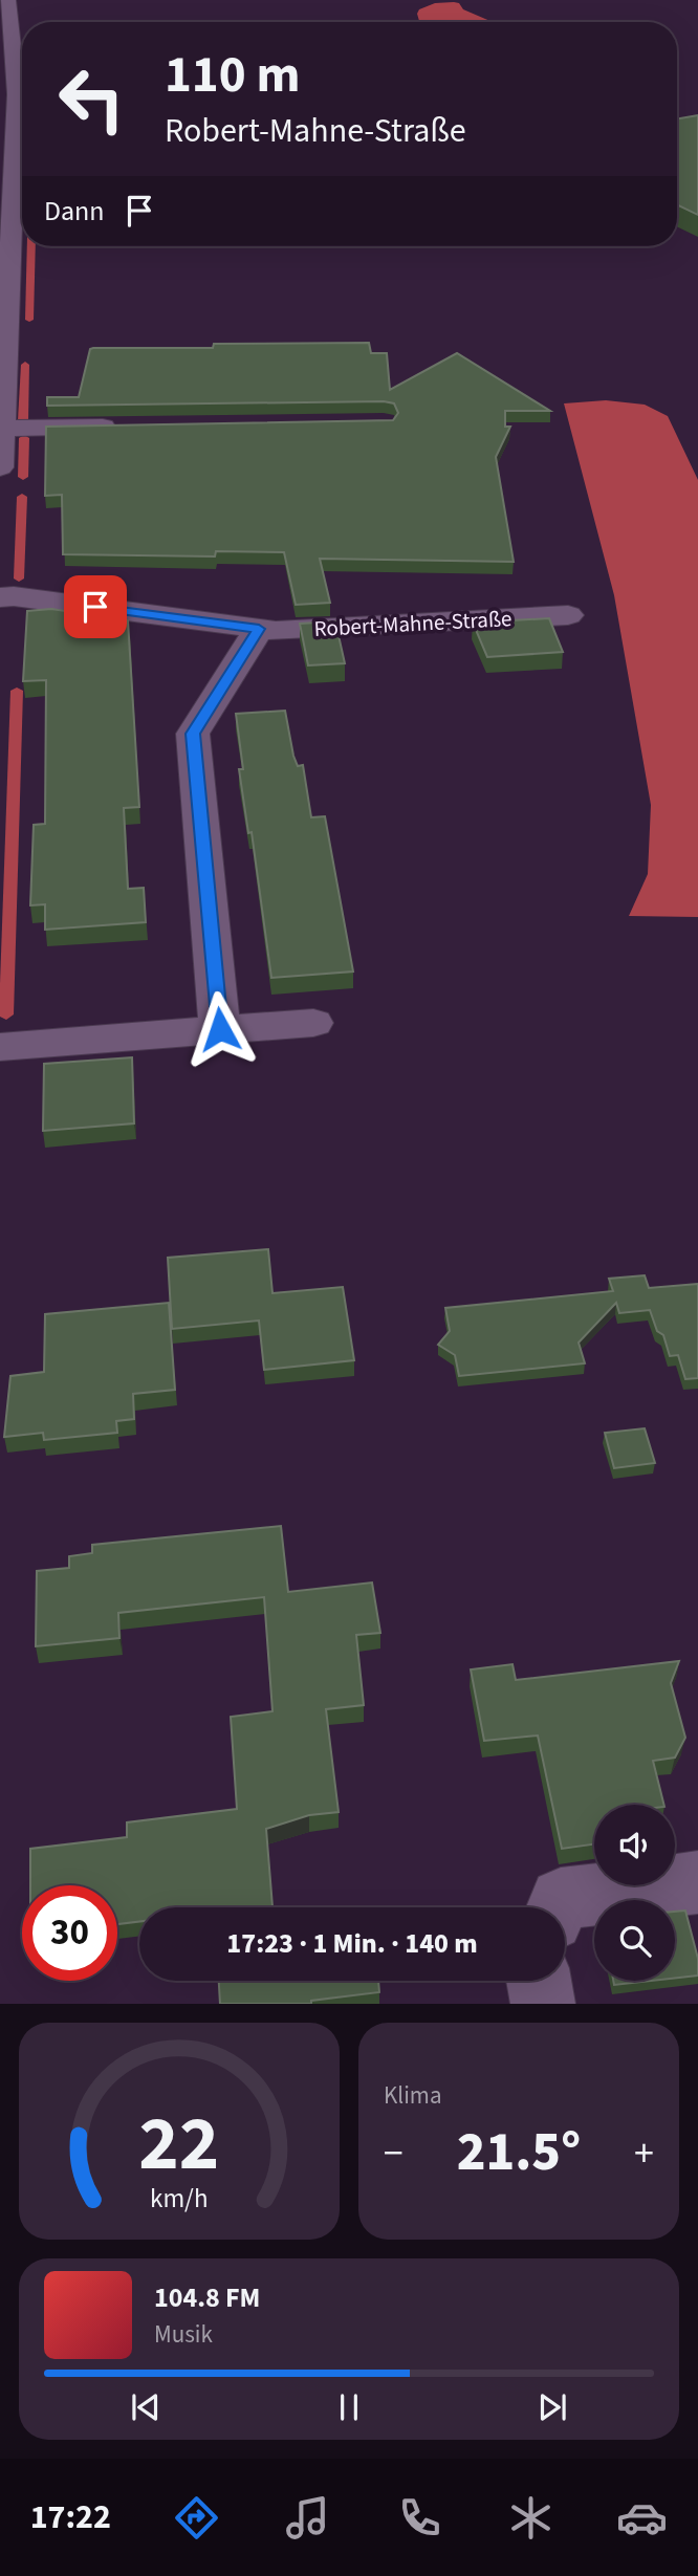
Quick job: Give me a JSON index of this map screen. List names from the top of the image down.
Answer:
{
  "streets": {
    "street": ["Robert-Mahne-Straße"]
  },
  "page": {
    "turn": ["110 m", "Robert-Mahne-Straße"],
    "then": "Dann",
    "limit": "30",
    "trip": "17:23 · 1 Min. · 140 m",
    "tile": "Klima",
    "heat": ["−", "21.5°", "+"],
    "song": ["104.8 FM", "Musik"],
    "tabs": "17:22",
    "gauge": ["22", "km/h"]
  }
}
